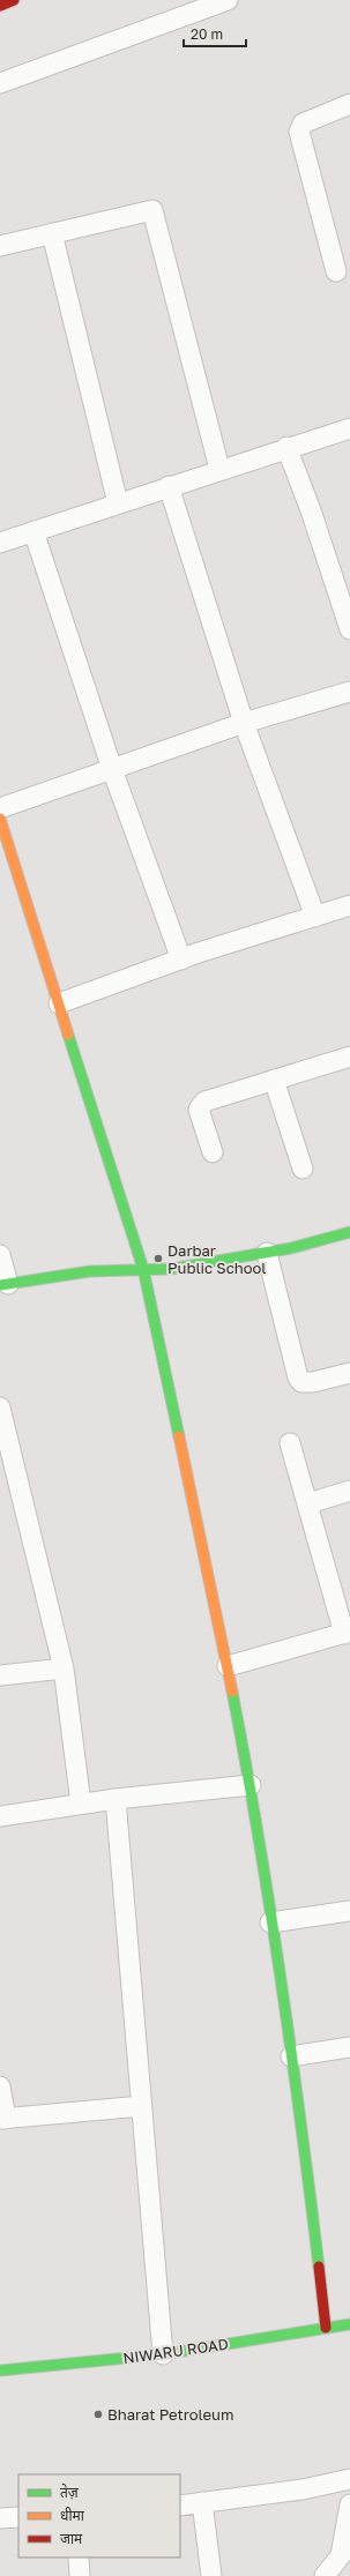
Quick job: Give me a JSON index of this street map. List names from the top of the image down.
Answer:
{
  "streets": {
    "street": ["NIWARU ROAD"]
  },
  "places": ["Darbar Public School", "Bharat Petroleum"],
  "legend": ["तेज़", "धीमा", "जाम"],
  "scale_bar": "20 m"
}
